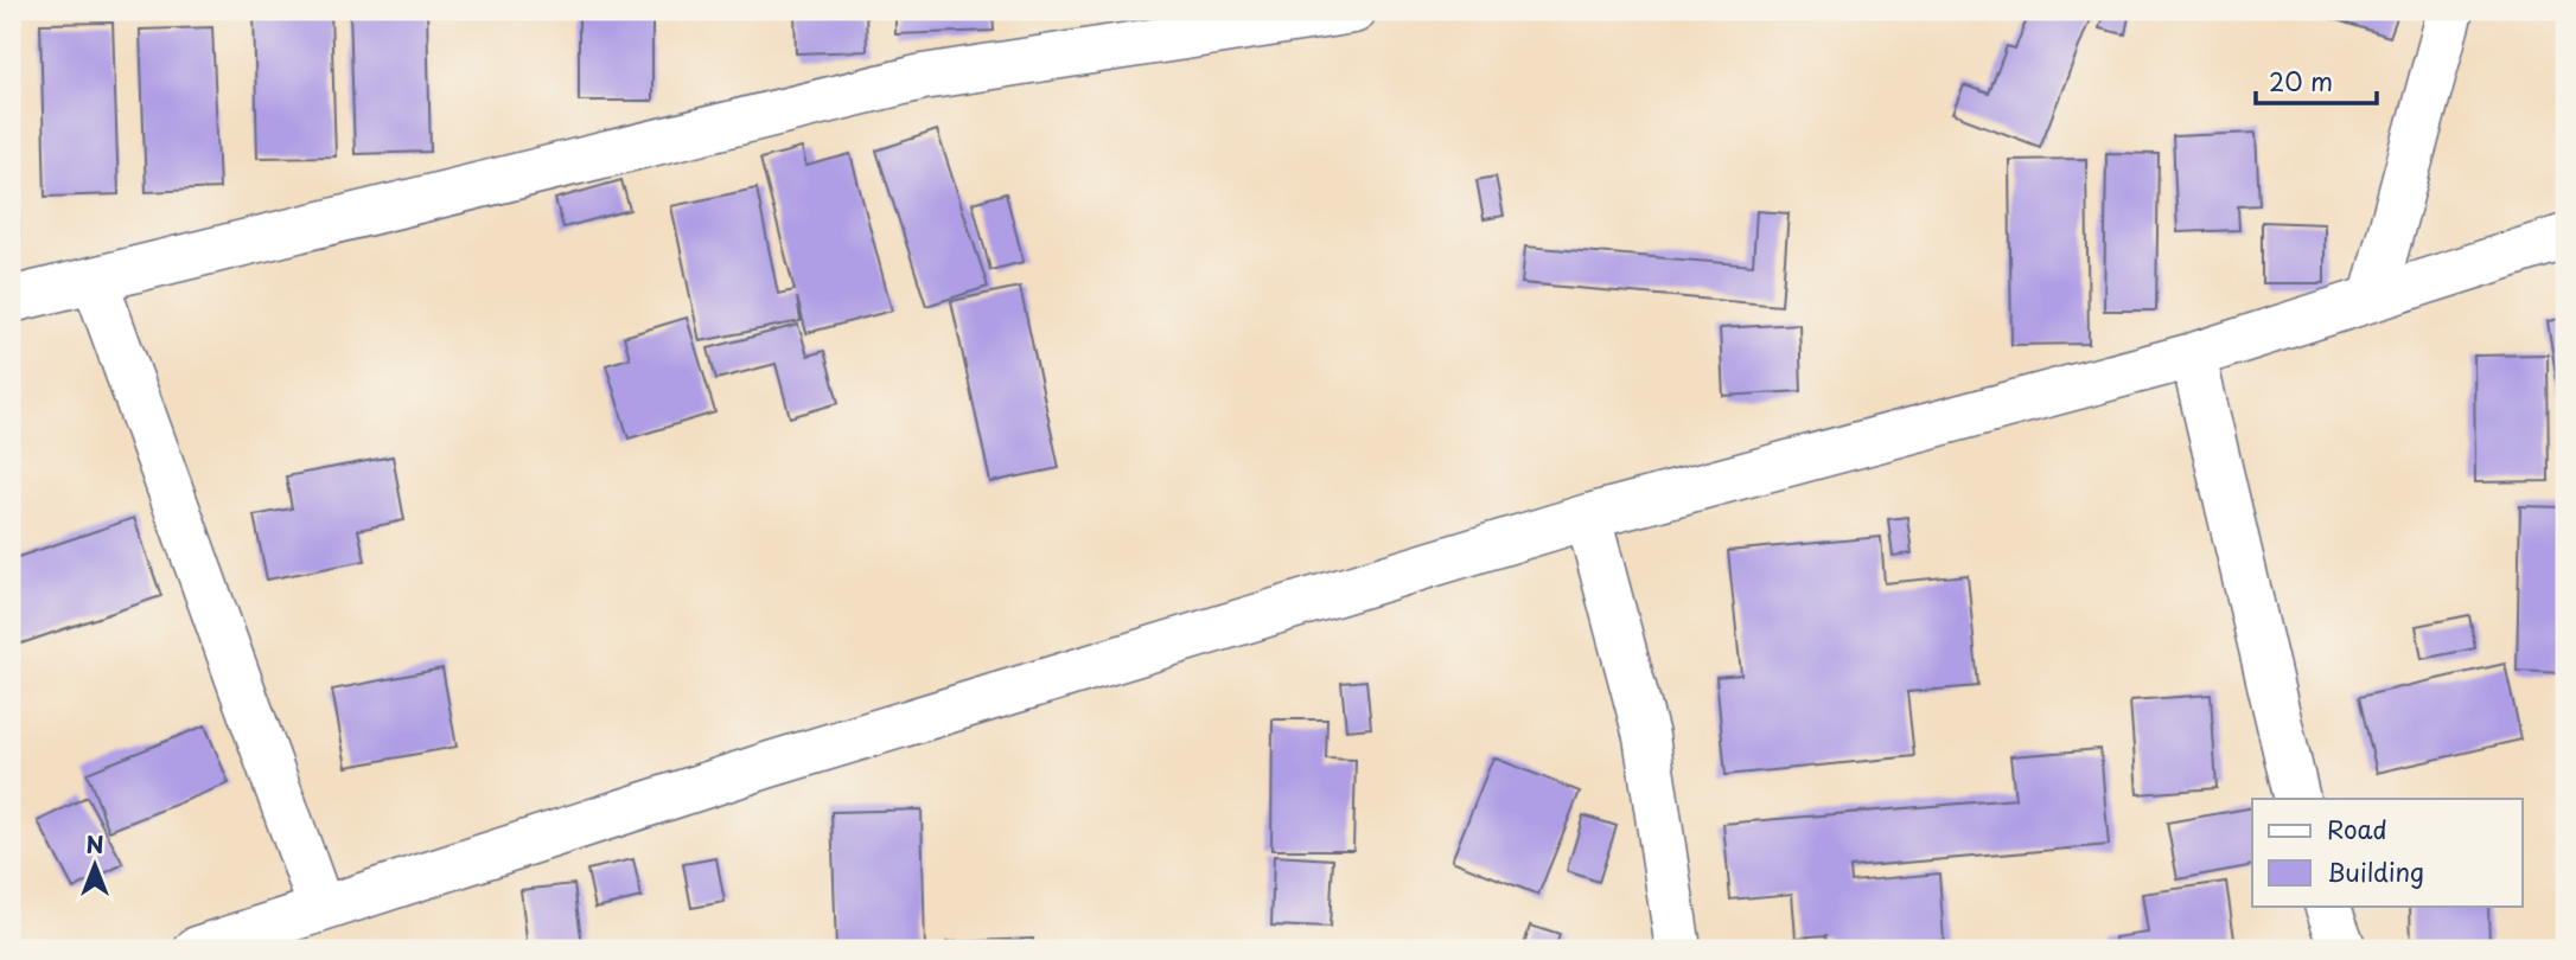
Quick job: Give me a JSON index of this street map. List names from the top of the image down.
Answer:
{
  "legend": ["Road", "Building"],
  "scale_bar": "20 m",
  "north": "top"
}
